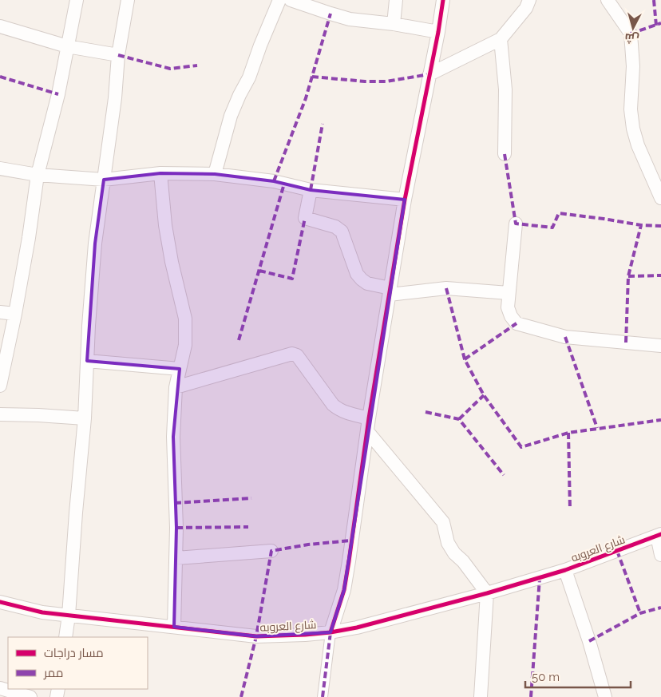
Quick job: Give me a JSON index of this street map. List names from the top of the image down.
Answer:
{
  "streets": {
    "street": ["شارع العروبه"]
  },
  "legend": ["مسار دراجات", "ممر"],
  "scale_bar": "50 m",
  "north": "bottom"
}
